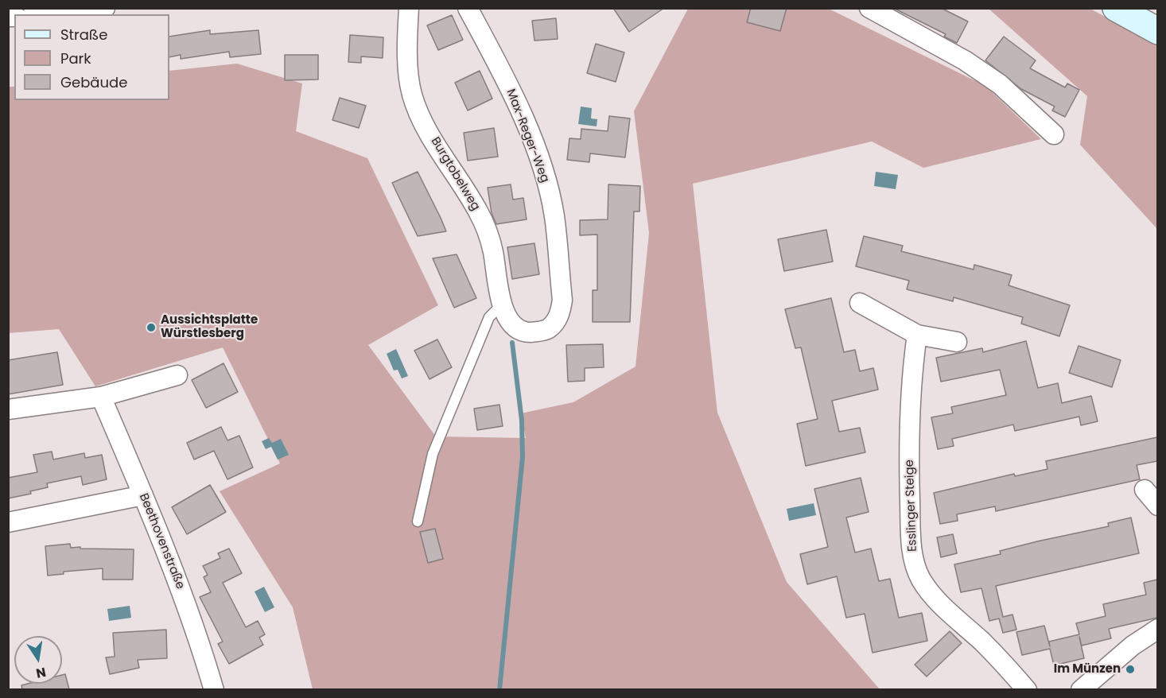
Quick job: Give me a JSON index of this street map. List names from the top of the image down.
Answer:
{
  "streets": {
    "street": [
      "Max-Reger-Weg",
      "Burgtobelweg",
      "Esslinger Steige",
      "Beethovenstraße"
    ]
  },
  "crossings": [
    ["Max-Reger-Weg", "Burgtobelweg"]
  ],
  "places": ["Aussichtsplatte Würstlesberg", "Im Münzen"],
  "legend": ["Straße", "Park", "Gebäude"],
  "north": "bottom"
}
